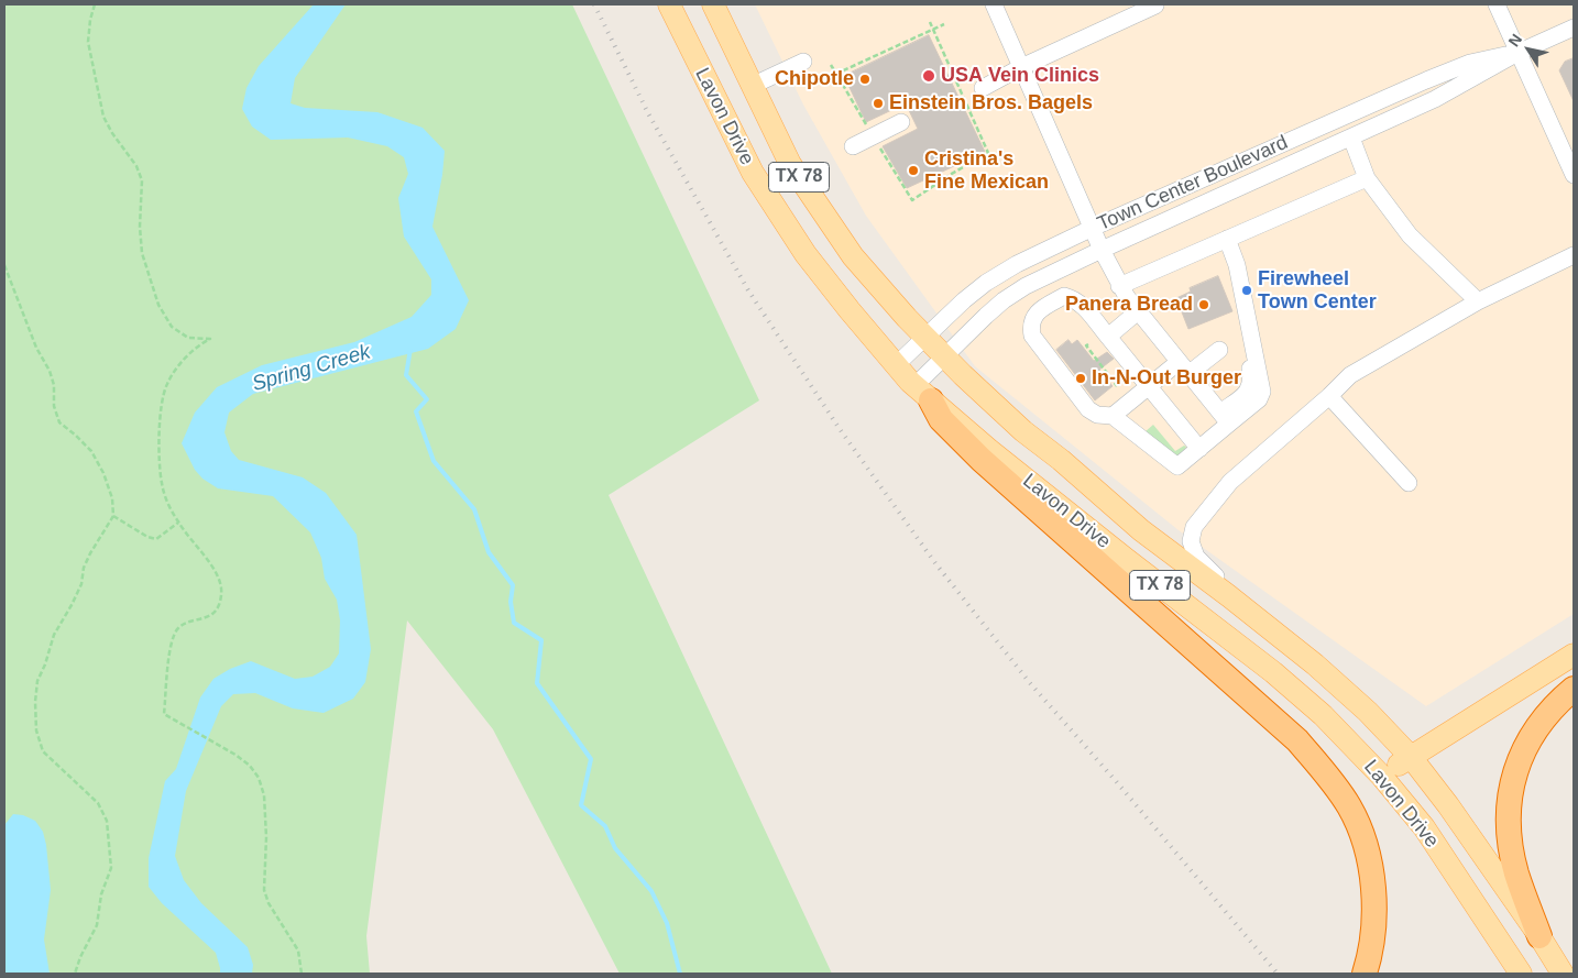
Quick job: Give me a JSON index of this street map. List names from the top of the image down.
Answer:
{
  "streets": {
    "main road": ["Lavon Drive", "TX 78"],
    "street": ["Town Center Boulevard"]
  },
  "crossings": [
    ["Lavon Drive", "Town Center Boulevard"]
  ],
  "water": ["Spring Creek"],
  "places": [
    "USA Vein Clinics",
    "Chipotle",
    "Einstein Bros. Bagels",
    "Cristina's Fine Mexican",
    "Firewheel Town Center",
    "Panera Bread",
    "In-N-Out Burger"
  ],
  "north": "top left"
}
